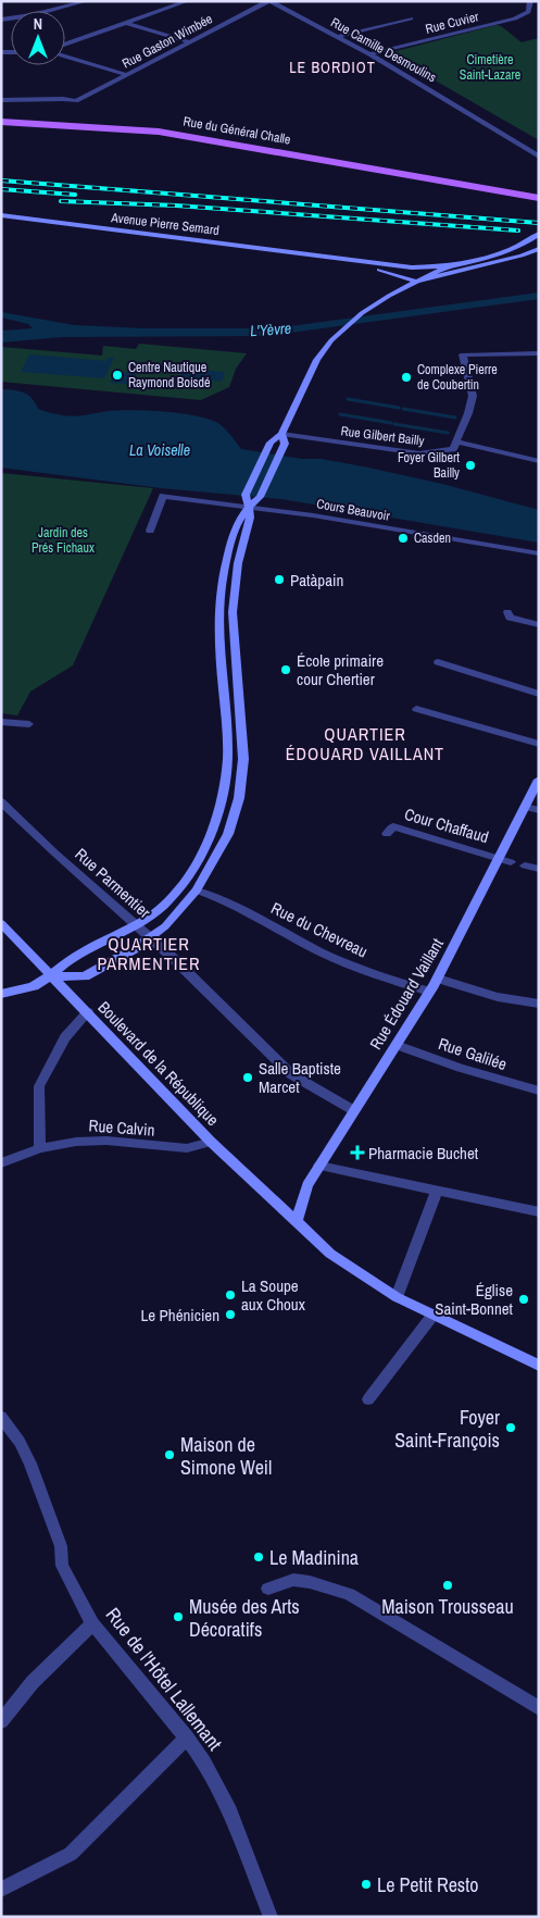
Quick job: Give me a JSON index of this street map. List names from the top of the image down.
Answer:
{
  "streets": {
    "main road": [
      "Rue du Général Challe",
      "Avenue Pierre Semard",
      "Rue Édouard Vaillant",
      "Boulevard de la République"
    ],
    "street": [
      "Rue Cuvier",
      "Rue Gaston Wimbée",
      "Rue Camille Desmoulins",
      "Rue Gilbert Bailly",
      "Cours Beauvoir",
      "Cour Chaffaud",
      "Rue Parmentier",
      "Rue du Chevreau",
      "Rue Galilée",
      "Rue Calvin",
      "Rue de l'Hôtel Lallemant"
    ]
  },
  "crossings": [
    ["Rue Cuvier", "Rue Camille Desmoulins"],
    ["Rue Gaston Wimbée", "Rue Camille Desmoulins"],
    ["Cour Chaffaud", "Rue Édouard Vaillant"],
    ["Rue Parmentier", "Rue Édouard Vaillant"],
    ["Rue du Chevreau", "Rue Édouard Vaillant"],
    ["Rue Édouard Vaillant", "Rue Galilée"],
    ["Rue Édouard Vaillant", "Boulevard de la République"],
    ["Boulevard de la République", "Rue Calvin"]
  ],
  "districts": ["LE BORDIOT", "QUARTIER ÉDOUARD VAILLANT", "QUARTIER PARMENTIER"],
  "water": ["L'Yèvre", "La Voiselle"],
  "parks": ["Cimetière Saint-Lazare", "Jardin des Prés Fichaux"],
  "places": {
    "other": [
      "Centre Nautique Raymond Boisdé",
      "Complexe Pierre de Coubertin",
      "Foyer Gilbert Bailly",
      "Casden",
      "Patàpain",
      "École primaire cour Chertier",
      "Salle Baptiste Marcet",
      "La Soupe aux Choux",
      "Église Saint-Bonnet",
      "Le Phénicien",
      "Foyer Saint-François",
      "Maison de Simone Weil",
      "Le Madinina",
      "Maison Trousseau",
      "Musée des Arts Décoratifs",
      "Le Petit Resto"
    ],
    "health": ["Pharmacie Buchet"]
  },
  "north": "top"
}
